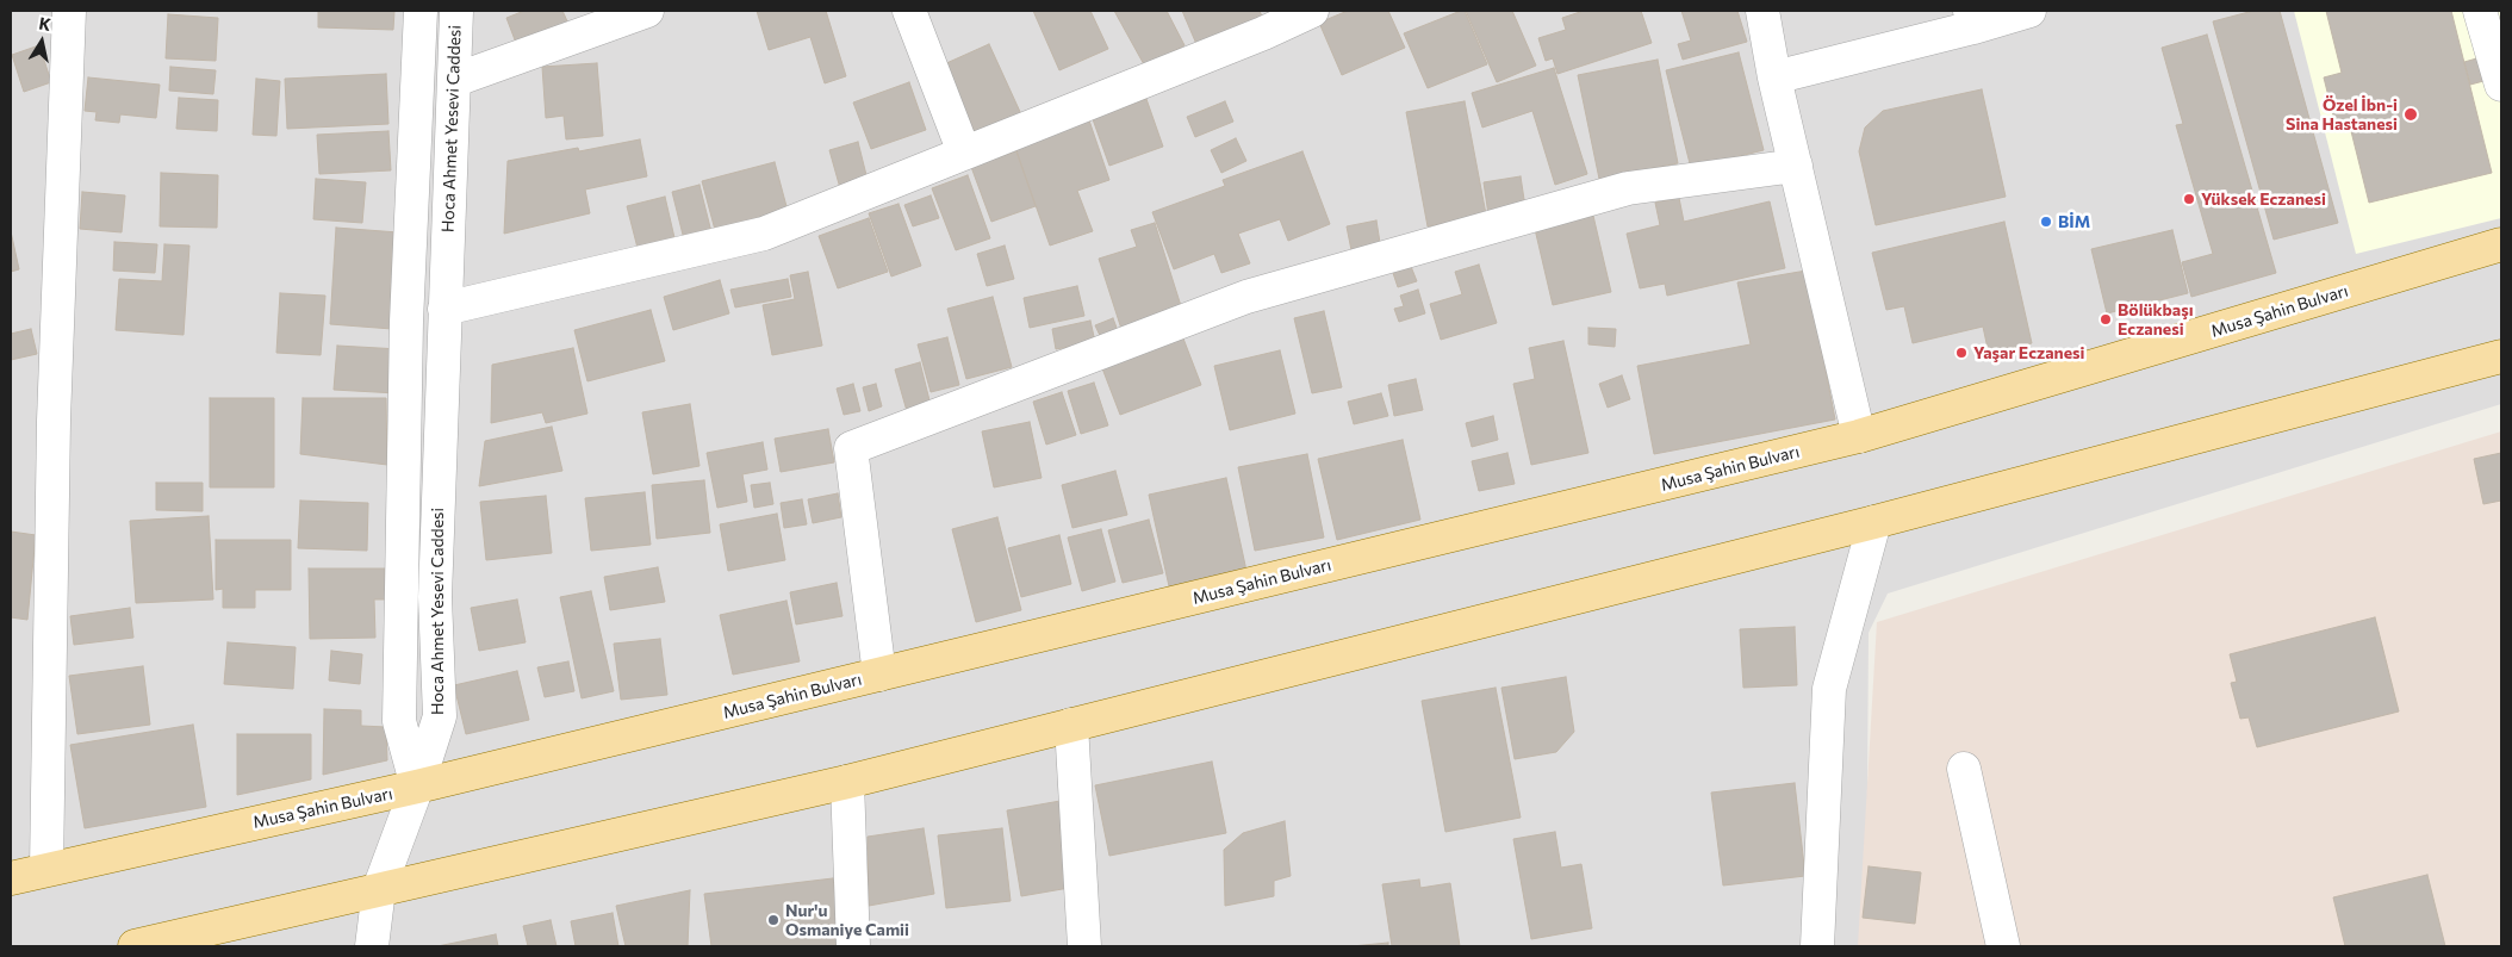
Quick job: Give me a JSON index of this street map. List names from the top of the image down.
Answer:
{
  "streets": {
    "main road": ["Musa Şahin Bulvarı"],
    "street": ["Hoca Ahmet Yesevi Caddesi"]
  },
  "crossings": [
    ["Hoca Ahmet Yesevi Caddesi", "Musa Şahin Bulvarı"]
  ],
  "places": [
    "Özel İbn-i Sina Hastanesi",
    "Yüksek Eczanesi",
    "BİM",
    "Bölükbaşı Eczanesi",
    "Yaşar Eczanesi",
    "Nur'u Osmaniye Camii"
  ],
  "north": "top"
}
